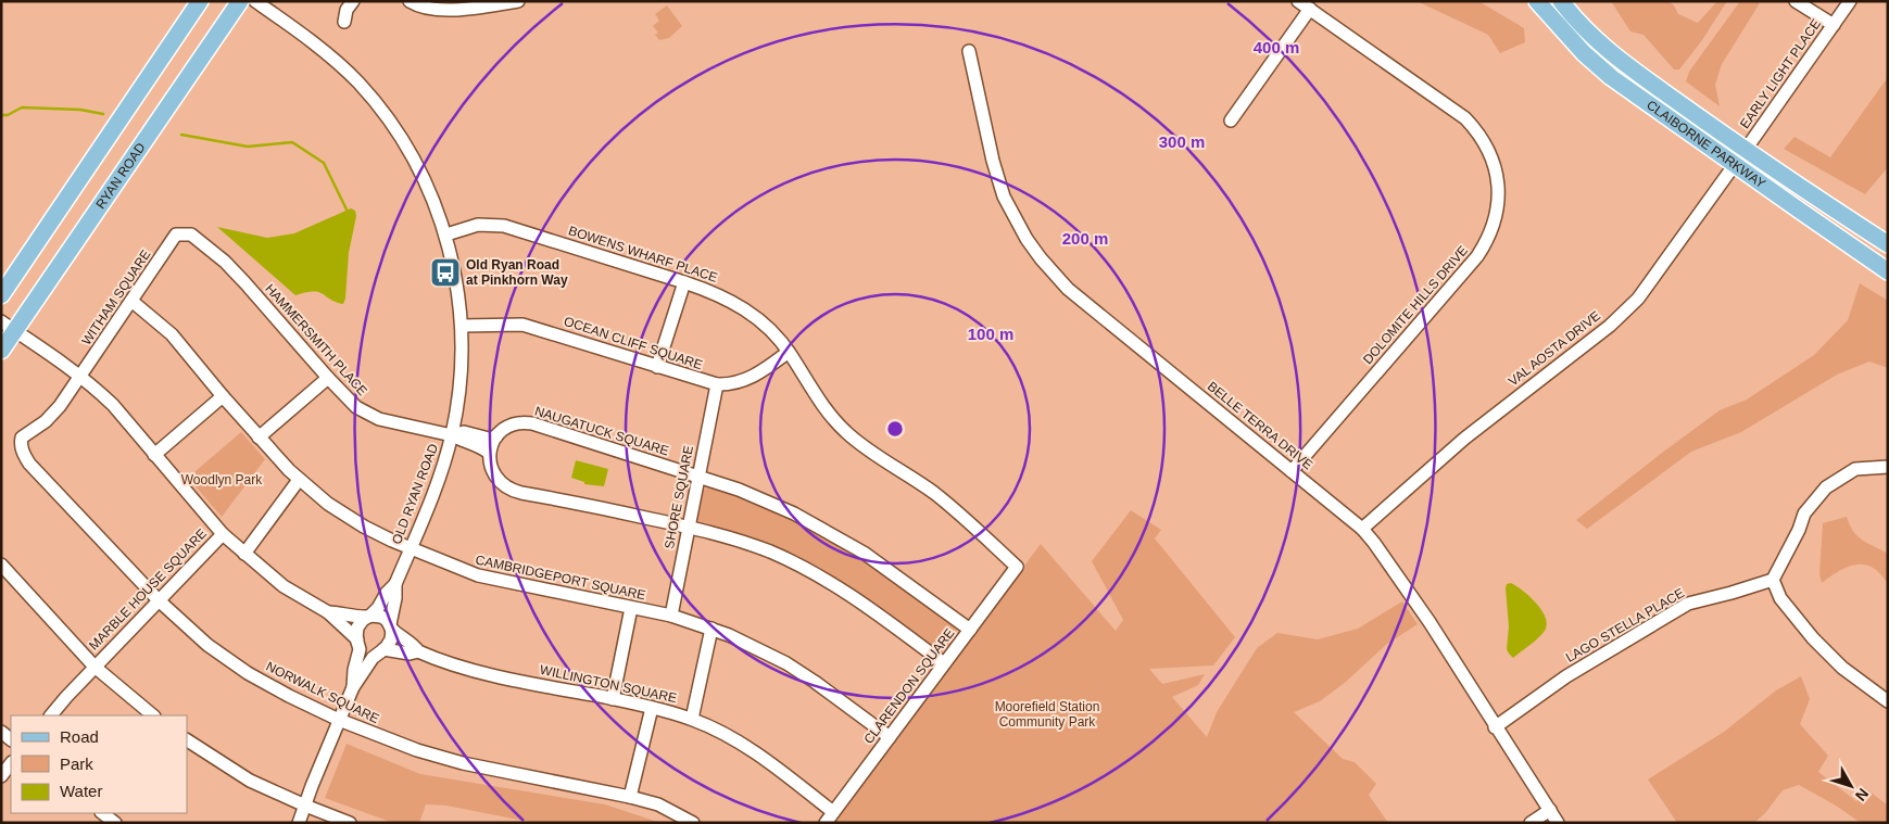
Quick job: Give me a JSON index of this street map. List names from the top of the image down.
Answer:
{
  "streets": {
    "main road": ["CLAIBORNE PARKWAY", "RYAN ROAD"],
    "street": [
      "EARLY LIGHT PLACE",
      "BOWENS WHARF PLACE",
      "WITHAM SQUARE",
      "DOLOMITE HILLS DRIVE",
      "HAMMERSMITH PLACE",
      "OCEAN CLIFF SQUARE",
      "VAL AOSTA DRIVE",
      "BELLE TERRA DRIVE",
      "NAUGATUCK SQUARE",
      "OLD RYAN ROAD",
      "SHORE SQUARE",
      "CAMBRIDGEPORT SQUARE",
      "MARBLE HOUSE SQUARE",
      "LAGO STELLA PLACE",
      "WILLINGTON SQUARE",
      "CLARENDON SQUARE",
      "NORWALK SQUARE"
    ]
  },
  "crossings": [
    ["EARLY LIGHT PLACE", "CLAIBORNE PARKWAY"],
    ["EARLY LIGHT PLACE", "VAL AOSTA DRIVE"],
    ["CLAIBORNE PARKWAY", "VAL AOSTA DRIVE"],
    ["BOWENS WHARF PLACE", "OCEAN CLIFF SQUARE"],
    ["BOWENS WHARF PLACE", "OLD RYAN ROAD"],
    ["BOWENS WHARF PLACE", "CLARENDON SQUARE"],
    ["WITHAM SQUARE", "HAMMERSMITH PLACE"],
    ["WITHAM SQUARE", "CAMBRIDGEPORT SQUARE"],
    ["WITHAM SQUARE", "NORWALK SQUARE"],
    ["DOLOMITE HILLS DRIVE", "BELLE TERRA DRIVE"],
    ["HAMMERSMITH PLACE", "NAUGATUCK SQUARE"],
    ["HAMMERSMITH PLACE", "OLD RYAN ROAD"],
    ["OCEAN CLIFF SQUARE", "OLD RYAN ROAD"],
    ["OCEAN CLIFF SQUARE", "SHORE SQUARE"],
    ["VAL AOSTA DRIVE", "BELLE TERRA DRIVE"],
    ["BELLE TERRA DRIVE", "LAGO STELLA PLACE"],
    ["NAUGATUCK SQUARE", "SHORE SQUARE"],
    ["NAUGATUCK SQUARE", "CLARENDON SQUARE"],
    ["OLD RYAN ROAD", "CAMBRIDGEPORT SQUARE"],
    ["OLD RYAN ROAD", "WILLINGTON SQUARE"],
    ["OLD RYAN ROAD", "NORWALK SQUARE"],
    ["SHORE SQUARE", "CAMBRIDGEPORT SQUARE"],
    ["CAMBRIDGEPORT SQUARE", "CLARENDON SQUARE"],
    ["MARBLE HOUSE SQUARE", "NORWALK SQUARE"],
    ["WILLINGTON SQUARE", "CLARENDON SQUARE"]
  ],
  "parks": ["Woodlyn Park", "Moorefield Station Community Park"],
  "places": {
    "bus stop": ["Old Ryan Road at Pinkhorn Way"]
  },
  "legend": ["Road", "Park", "Water"],
  "north": "bottom right",
  "rings": [
    "400 m",
    "300 m",
    "200 m",
    "100 m"
  ]
}
